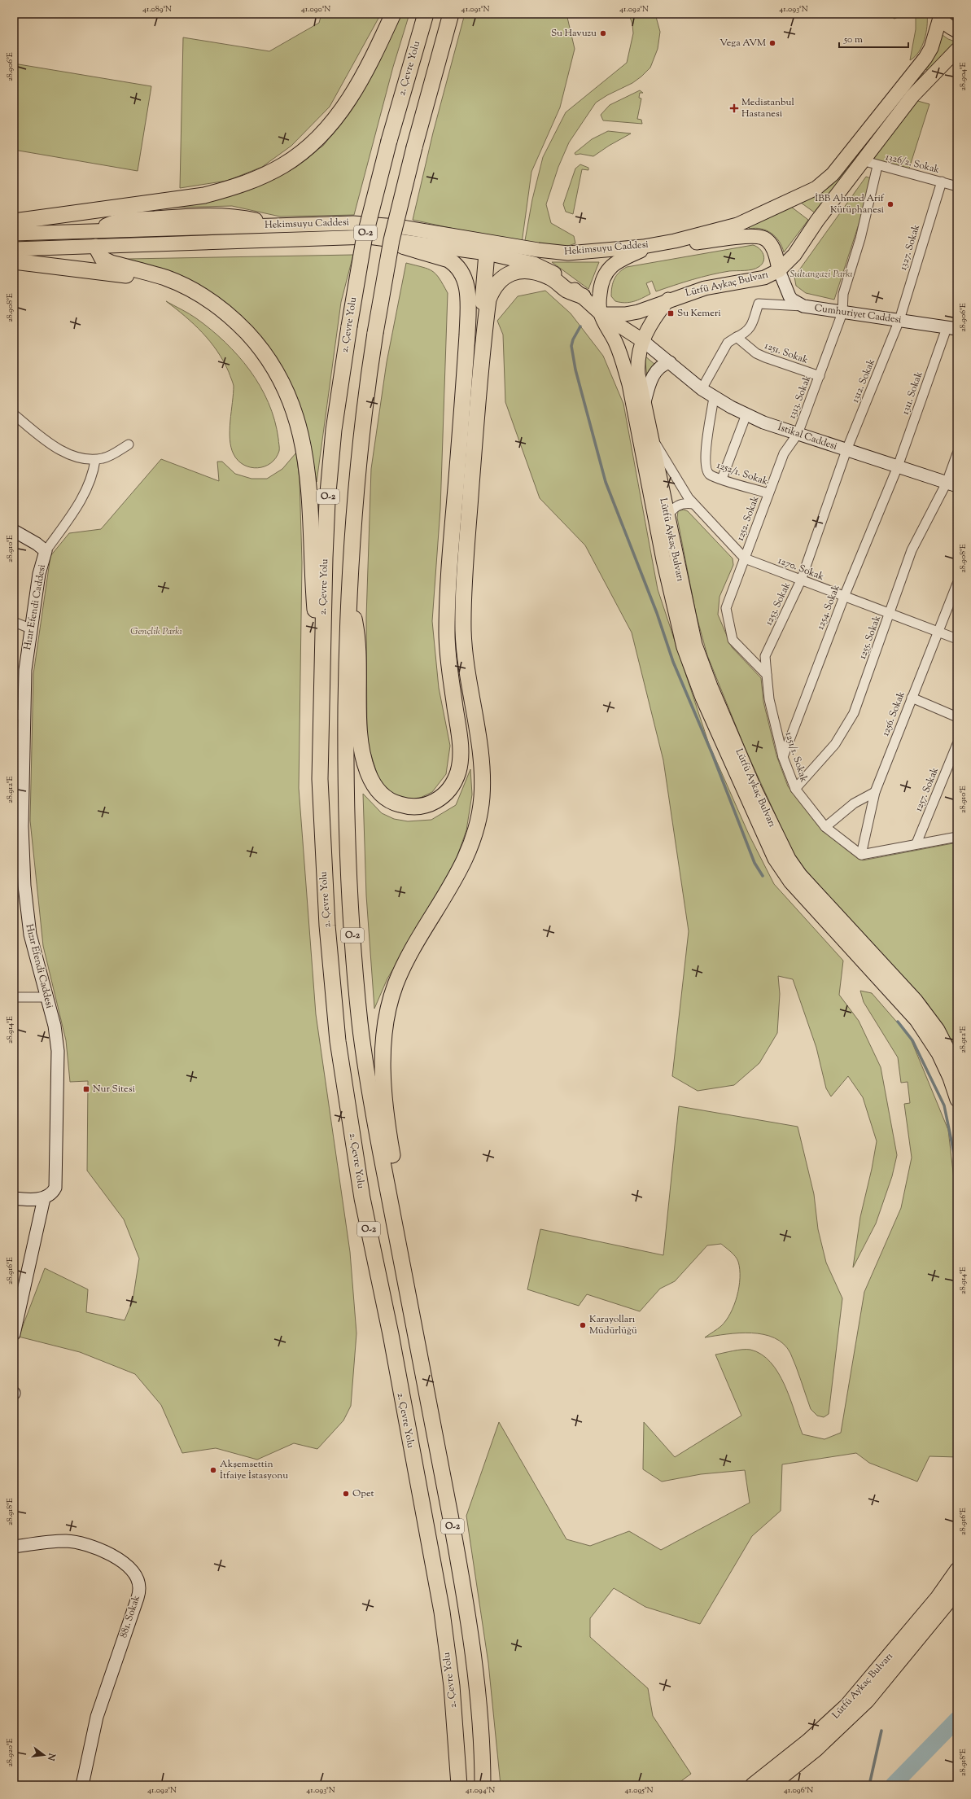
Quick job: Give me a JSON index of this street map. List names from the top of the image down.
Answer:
{
  "streets": {
    "highway": ["2. Çevre Yolu", "O-2"],
    "main road": ["Hekimsuyu Caddesi", "Lütfü Aykaç Bulvarı"],
    "street": [
      "1326/2. Sokak",
      "1327. Sokak",
      "Cumhuriyet Caddesi",
      "1251. Sokak",
      "1312. Sokak",
      "1311. Sokak",
      "1313. Sokak",
      "İstikal Caddesi",
      "1252/1. Sokak",
      "1252. Sokak",
      "1270. Sokak",
      "1253. Sokak",
      "Hızır Efendi Caddesi",
      "1254. Sokak",
      "1255. Sokak",
      "1256. Sokak",
      "1251/1. Sokak",
      "1257. Sokak",
      "881. Sokak"
    ]
  },
  "crossings": [
    ["1326/2. Sokak", "1327. Sokak"],
    ["1326/2. Sokak", "Lütfü Aykaç Bulvarı"],
    ["Hekimsuyu Caddesi", "Lütfü Aykaç Bulvarı"],
    ["1327. Sokak", "Cumhuriyet Caddesi"],
    ["1327. Sokak", "1312. Sokak"],
    ["Lütfü Aykaç Bulvarı", "Cumhuriyet Caddesi"],
    ["Lütfü Aykaç Bulvarı", "İstikal Caddesi"],
    ["Lütfü Aykaç Bulvarı", "1270. Sokak"],
    ["Cumhuriyet Caddesi", "1312. Sokak"],
    ["Cumhuriyet Caddesi", "1311. Sokak"],
    ["Cumhuriyet Caddesi", "1313. Sokak"],
    ["1251. Sokak", "1313. Sokak"],
    ["1312. Sokak", "İstikal Caddesi"],
    ["1312. Sokak", "1253. Sokak"],
    ["1311. Sokak", "İstikal Caddesi"],
    ["1311. Sokak", "1254. Sokak"],
    ["1313. Sokak", "İstikal Caddesi"],
    ["1313. Sokak", "1252. Sokak"],
    ["İstikal Caddesi", "1252/1. Sokak"],
    ["İstikal Caddesi", "1252. Sokak"],
    ["İstikal Caddesi", "1253. Sokak"],
    ["İstikal Caddesi", "1254. Sokak"],
    ["İstikal Caddesi", "1255. Sokak"],
    ["1252/1. Sokak", "1252. Sokak"],
    ["1252. Sokak", "1270. Sokak"],
    ["1270. Sokak", "1253. Sokak"],
    ["1270. Sokak", "1254. Sokak"],
    ["1270. Sokak", "1255. Sokak"],
    ["1270. Sokak", "1256. Sokak"],
    ["1253. Sokak", "1251/1. Sokak"],
    ["1254. Sokak", "1251/1. Sokak"],
    ["1255. Sokak", "1251/1. Sokak"],
    ["1256. Sokak", "1251/1. Sokak"]
  ],
  "parks": ["Sultangazi Parkı", "Gençlik Parkı"],
  "places": {
    "other": [
      "Su Havuzu",
      "Vega AVM",
      "İBB Ahmed Arif Kütüphanesi",
      "Karayolları Müdürlüğü",
      "Akşemsettin İtfaiye İstasyonu",
      "Opet"
    ],
    "health": ["Medistanbul Hastanesi"],
    "transit": ["Su Kemeri", "Nur Sitesi"]
  },
  "scale_bar": "50 m",
  "north": "right",
  "coordinates": [
    "41.089°N",
    "41.090°N",
    "41.091°N",
    "41.092°N",
    "41.093°N",
    "28.906°E",
    "28.904°E",
    "28.908°E",
    "28.910°E",
    "28.912°E",
    "28.914°E",
    "28.916°E",
    "28.918°E",
    "28.920°E",
    "41.094°N",
    "41.095°N",
    "41.096°N"
  ]
}
